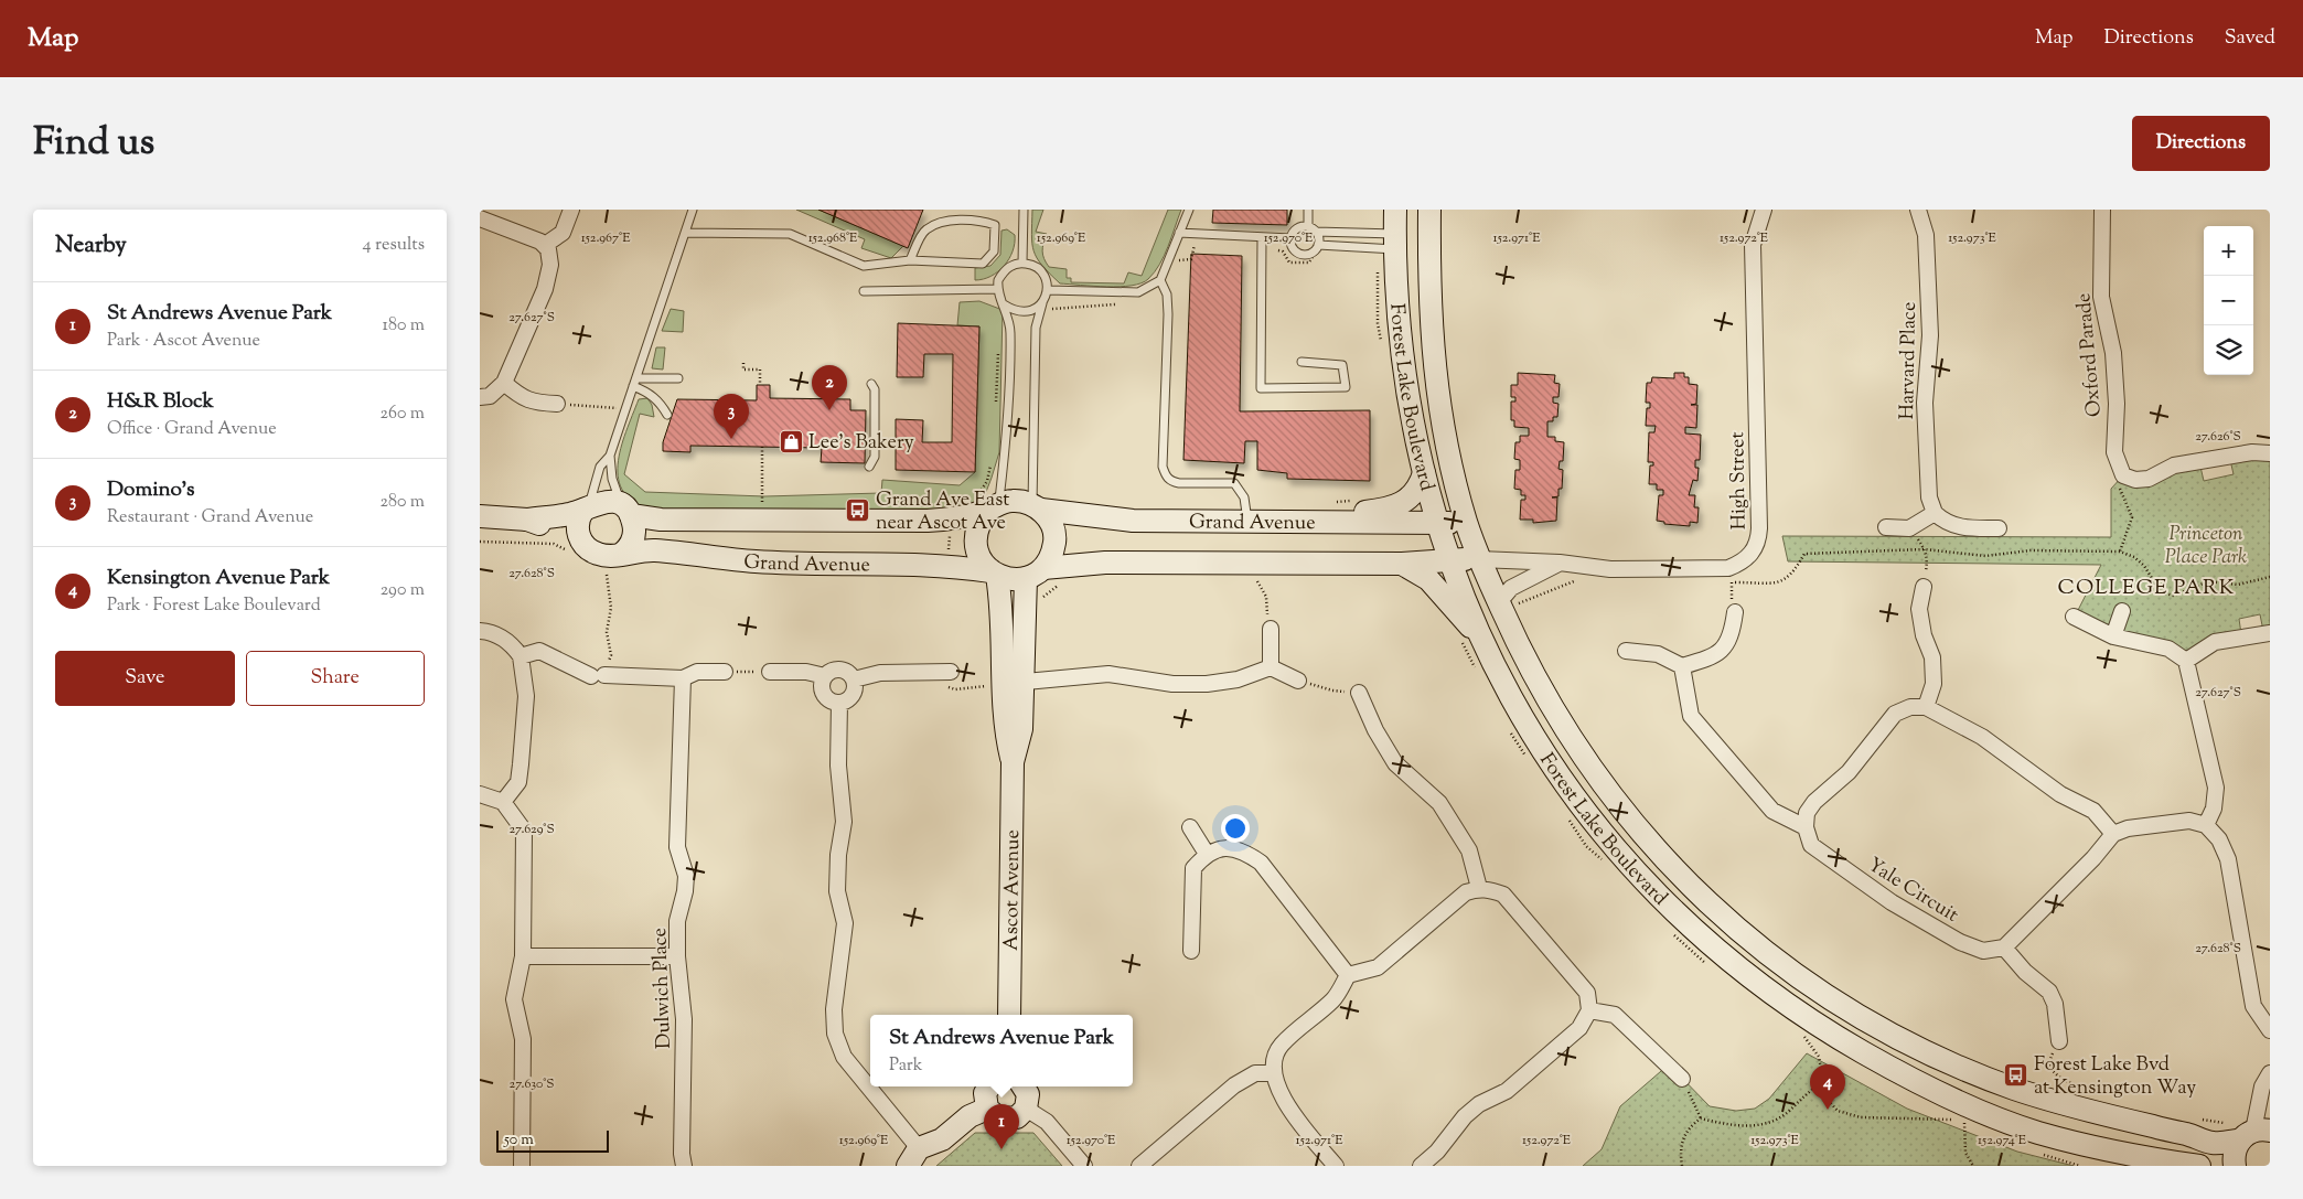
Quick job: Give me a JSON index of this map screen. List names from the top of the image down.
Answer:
{
  "streets": {
    "street": [
      "Oxford Parade",
      "Harvard Place",
      "Forest Lake Boulevard",
      "High Street",
      "Grand Avenue",
      "Yale Circuit",
      "Ascot Avenue",
      "Dulwich Place"
    ]
  },
  "crossings": [
    ["Forest Lake Boulevard", "Grand Avenue"],
    ["Grand Avenue", "Ascot Avenue"]
  ],
  "districts": ["COLLEGE PARK"],
  "parks": ["Princeton Place Park"],
  "places": {
    "shop": ["Lee's Bakery"],
    "bus stop": ["Grand Ave East near Ascot Ave", "Forest Lake Bvd at Kensington Way"]
  },
  "scale_bar": "50 m",
  "page": {
    "header": "Map",
    "nav": ["Map", "Directions", "Saved"],
    "title": "Find us",
    "buttons": [
      "Directions",
      ["Save", "Share"]
    ],
    "heading": ["Nearby", "4 results"],
    "map_buttons": ["+", "−"],
    "list": [
      {
        "mark": "1",
        "name": "St Andrews Avenue Park",
        "note": "Park · Ascot Avenue",
        "value": "180 m"
      },
      {
        "mark": "2",
        "name": "H&R Block",
        "note": "Office · Grand Avenue",
        "value": "260 m"
      },
      {
        "mark": "3",
        "name": "Domino's",
        "note": "Restaurant · Grand Avenue",
        "value": "280 m"
      },
      {
        "mark": "4",
        "name": "Kensington Avenue Park",
        "note": "Park · Forest Lake Boulevard",
        "value": "290 m"
      }
    ],
    "pins": [
      "2",
      "3",
      "4",
      "1"
    ],
    "popup": ["St Andrews Avenue Park", "Park"],
    "scale": "50 m"
  },
  "coordinates": [
    "152.967°E",
    "152.968°E",
    "152.969°E",
    "152.970°E",
    "152.971°E",
    "152.972°E",
    "152.973°E",
    "27.627°S",
    "27.626°S",
    "27.628°S",
    "27.629°S",
    "27.630°S",
    "152.974°E"
  ]
}
